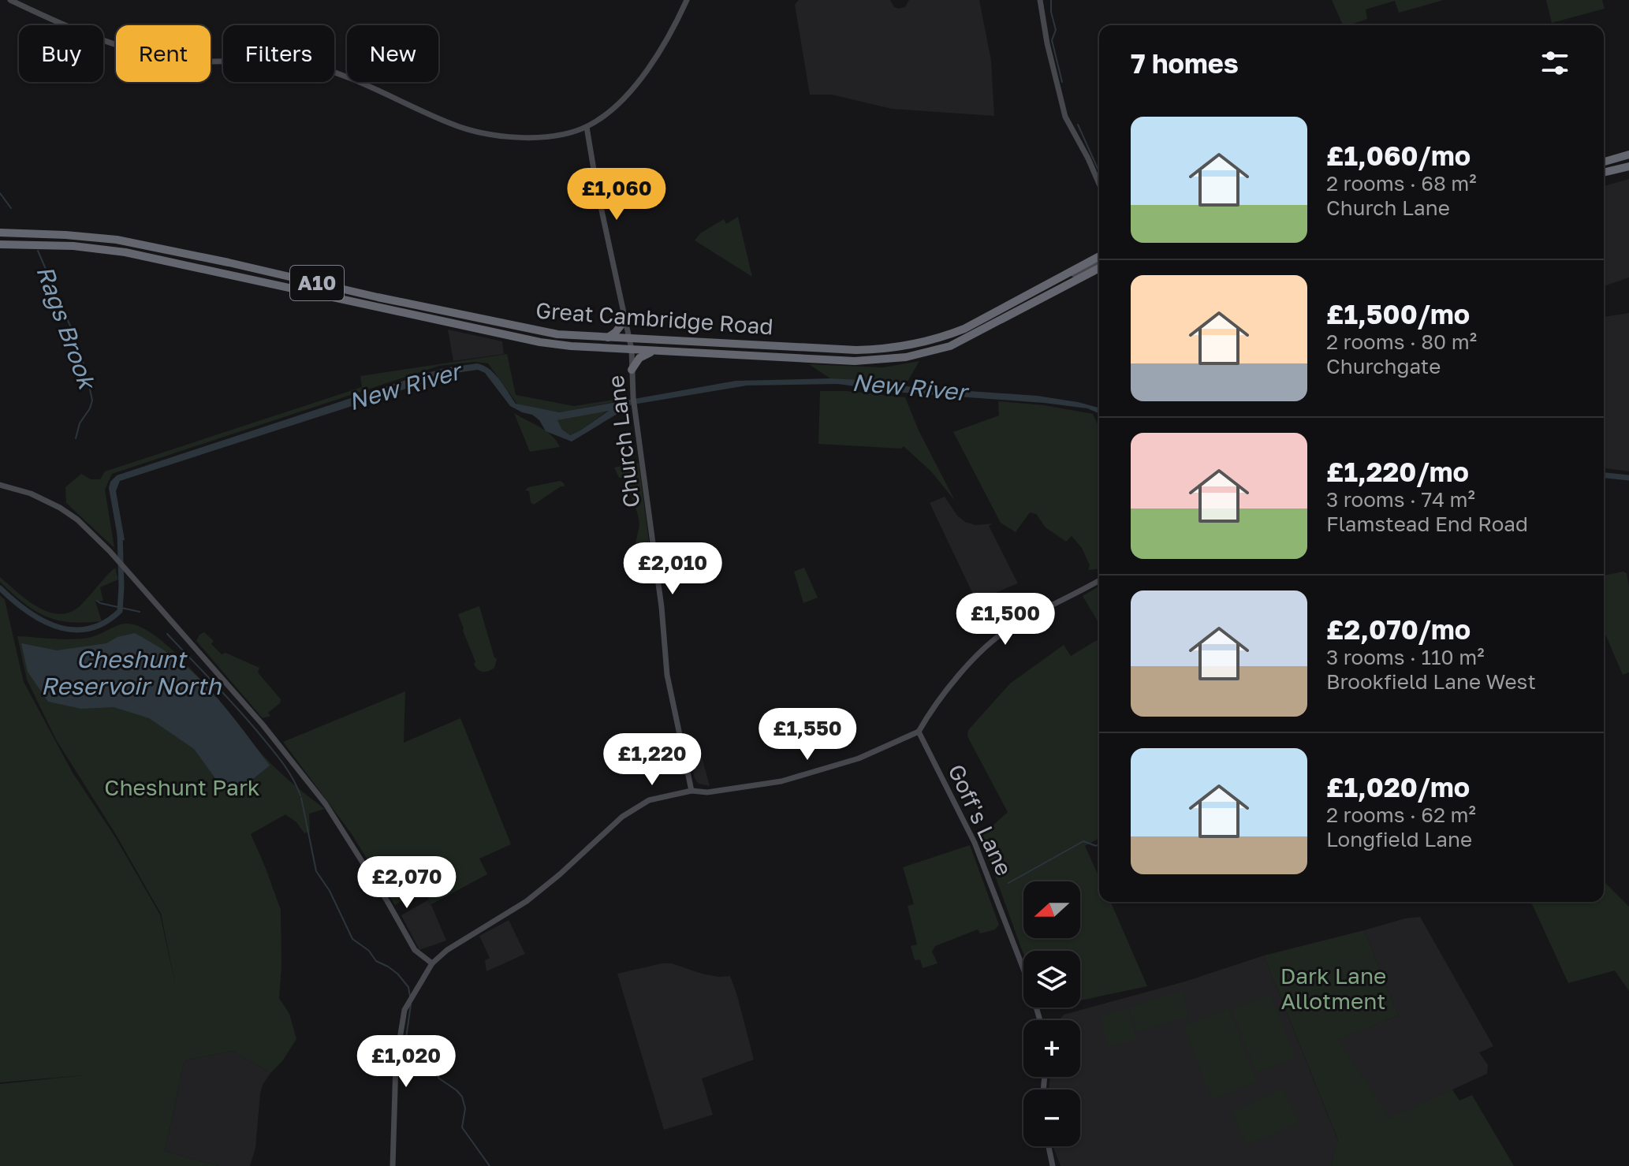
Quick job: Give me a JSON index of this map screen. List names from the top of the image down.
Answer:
{
  "streets": {
    "highway": ["A10", "Great Cambridge Road"],
    "main road": ["Church Lane", "Goff's Lane"]
  },
  "crossings": [
    ["Great Cambridge Road", "Church Lane"]
  ],
  "water": ["Rags Brook", "New River", "Cheshunt Reservoir North"],
  "parks": ["Cheshunt Park", "Dark Lane Allotment"],
  "north": "left",
  "page": {
    "chip": [
      "Buy",
      "Rent",
      "Filters",
      "New"
    ],
    "heading": "7 homes",
    "list": [
      {
        "name": "£1,060/mo",
        "note": "2 rooms · 68 m² · Church Lane"
      },
      {
        "name": "£1,500/mo",
        "note": "2 rooms · 80 m² · Churchgate"
      },
      {
        "name": "£1,220/mo",
        "note": "3 rooms · 74 m² · Flamstead End Road"
      },
      {
        "name": "£2,070/mo",
        "note": "3 rooms · 110 m² · Brookfield Lane West"
      },
      {
        "name": "£1,020/mo",
        "note": "2 rooms · 62 m² · Longfield Lane"
      }
    ],
    "price": [
      "£1,060",
      "£2,010",
      "£1,500",
      "£1,550",
      "£1,220",
      "£2,070",
      "£1,020"
    ],
    "map_buttons": ["+", "−"]
  }
}
